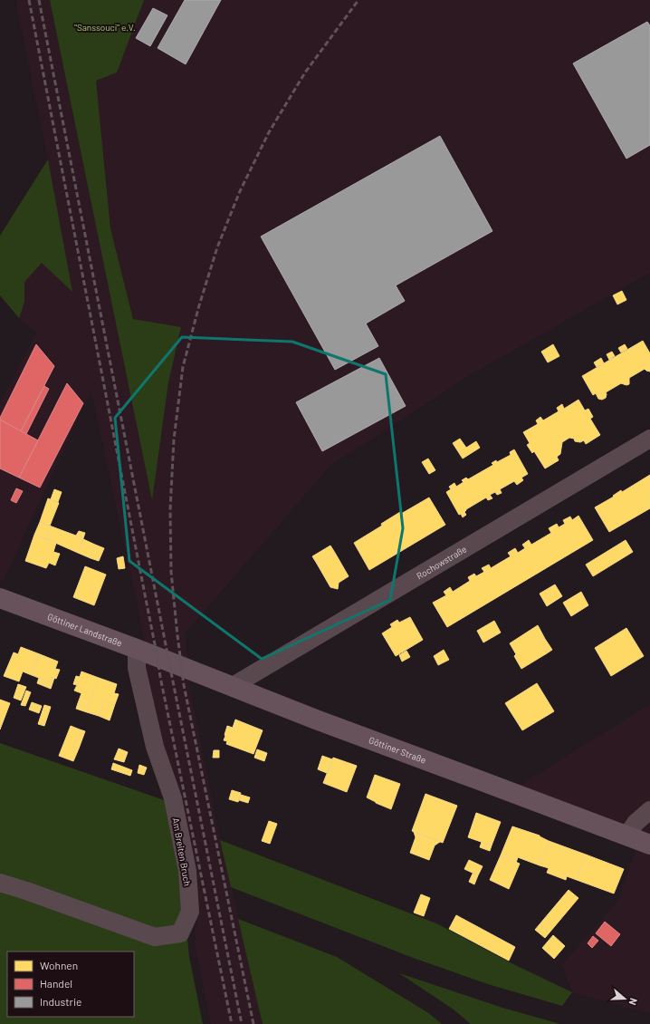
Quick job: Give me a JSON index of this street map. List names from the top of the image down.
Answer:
{
  "streets": {
    "street": [
      "Rochowstraße",
      "Göttiner Landstraße",
      "Göttiner Straße",
      "Am Breiten Bruch"
    ]
  },
  "crossings": [
    ["Rochowstraße", "Göttiner Straße"],
    ["Göttiner Landstraße", "Göttiner Straße"],
    ["Göttiner Landstraße", "Am Breiten Bruch"]
  ],
  "parks": ["\"Sanssouci\" e.V."],
  "legend": ["Wohnen", "Handel", "Industrie"],
  "north": "right"
}
